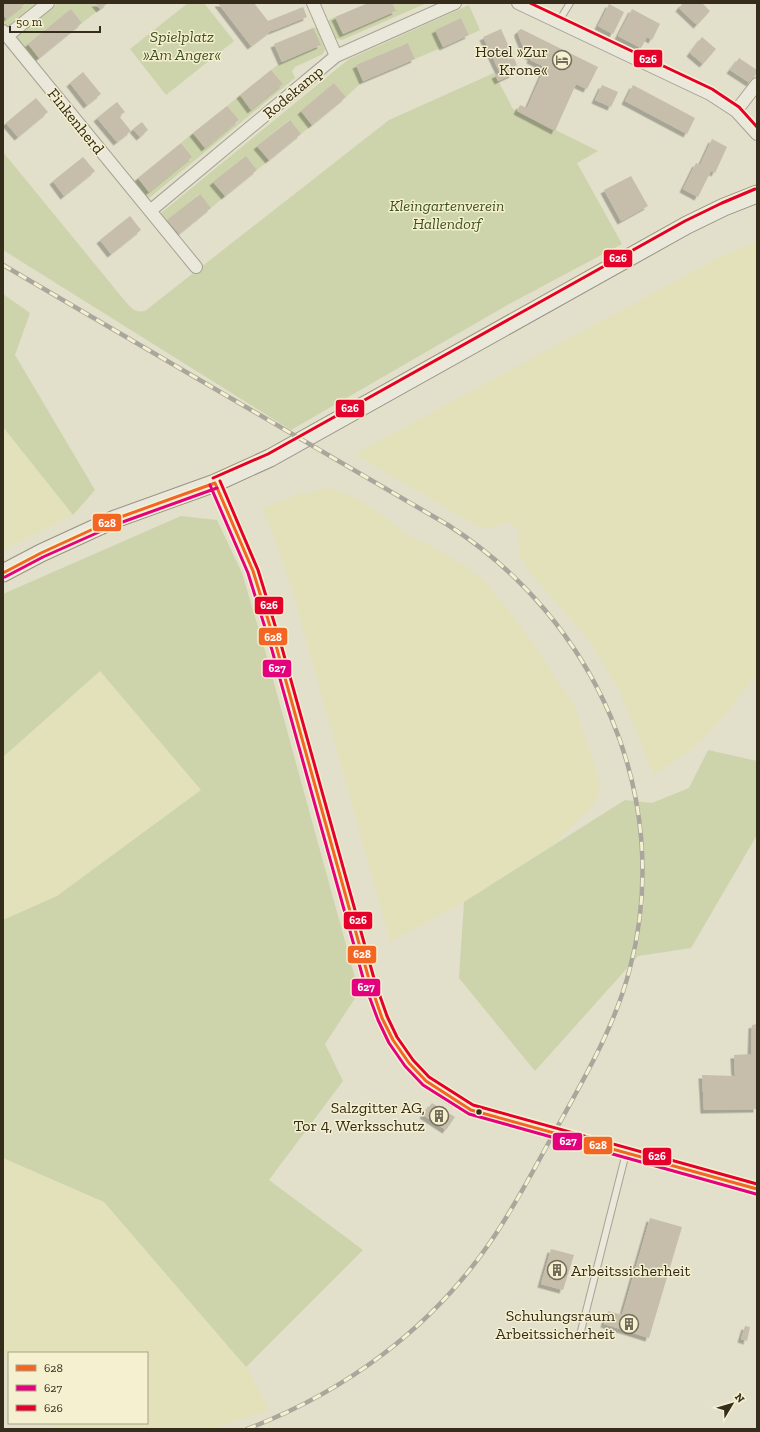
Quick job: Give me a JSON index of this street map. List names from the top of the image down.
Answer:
{
  "streets": {
    "street": ["Rodekamp", "Finkenherd"]
  },
  "crossings": [
    ["Rodekamp", "Finkenherd"]
  ],
  "parks": ["Spielplatz »Am Anger«", "Kleingartenverein Hallendorf"],
  "places": {
    "hotel": ["Hotel »Zur Krone«"],
    "building": ["Salzgitter AG, Tor 4, Werksschutz", "Arbeitssicherheit", "Schulungsraum Arbeitssicherheit"]
  },
  "lines": ["transit line 626", "transit line 628", "transit line 627"],
  "legend": ["628", "627", "626"],
  "scale_bar": "50 m",
  "north": "top right"
}
